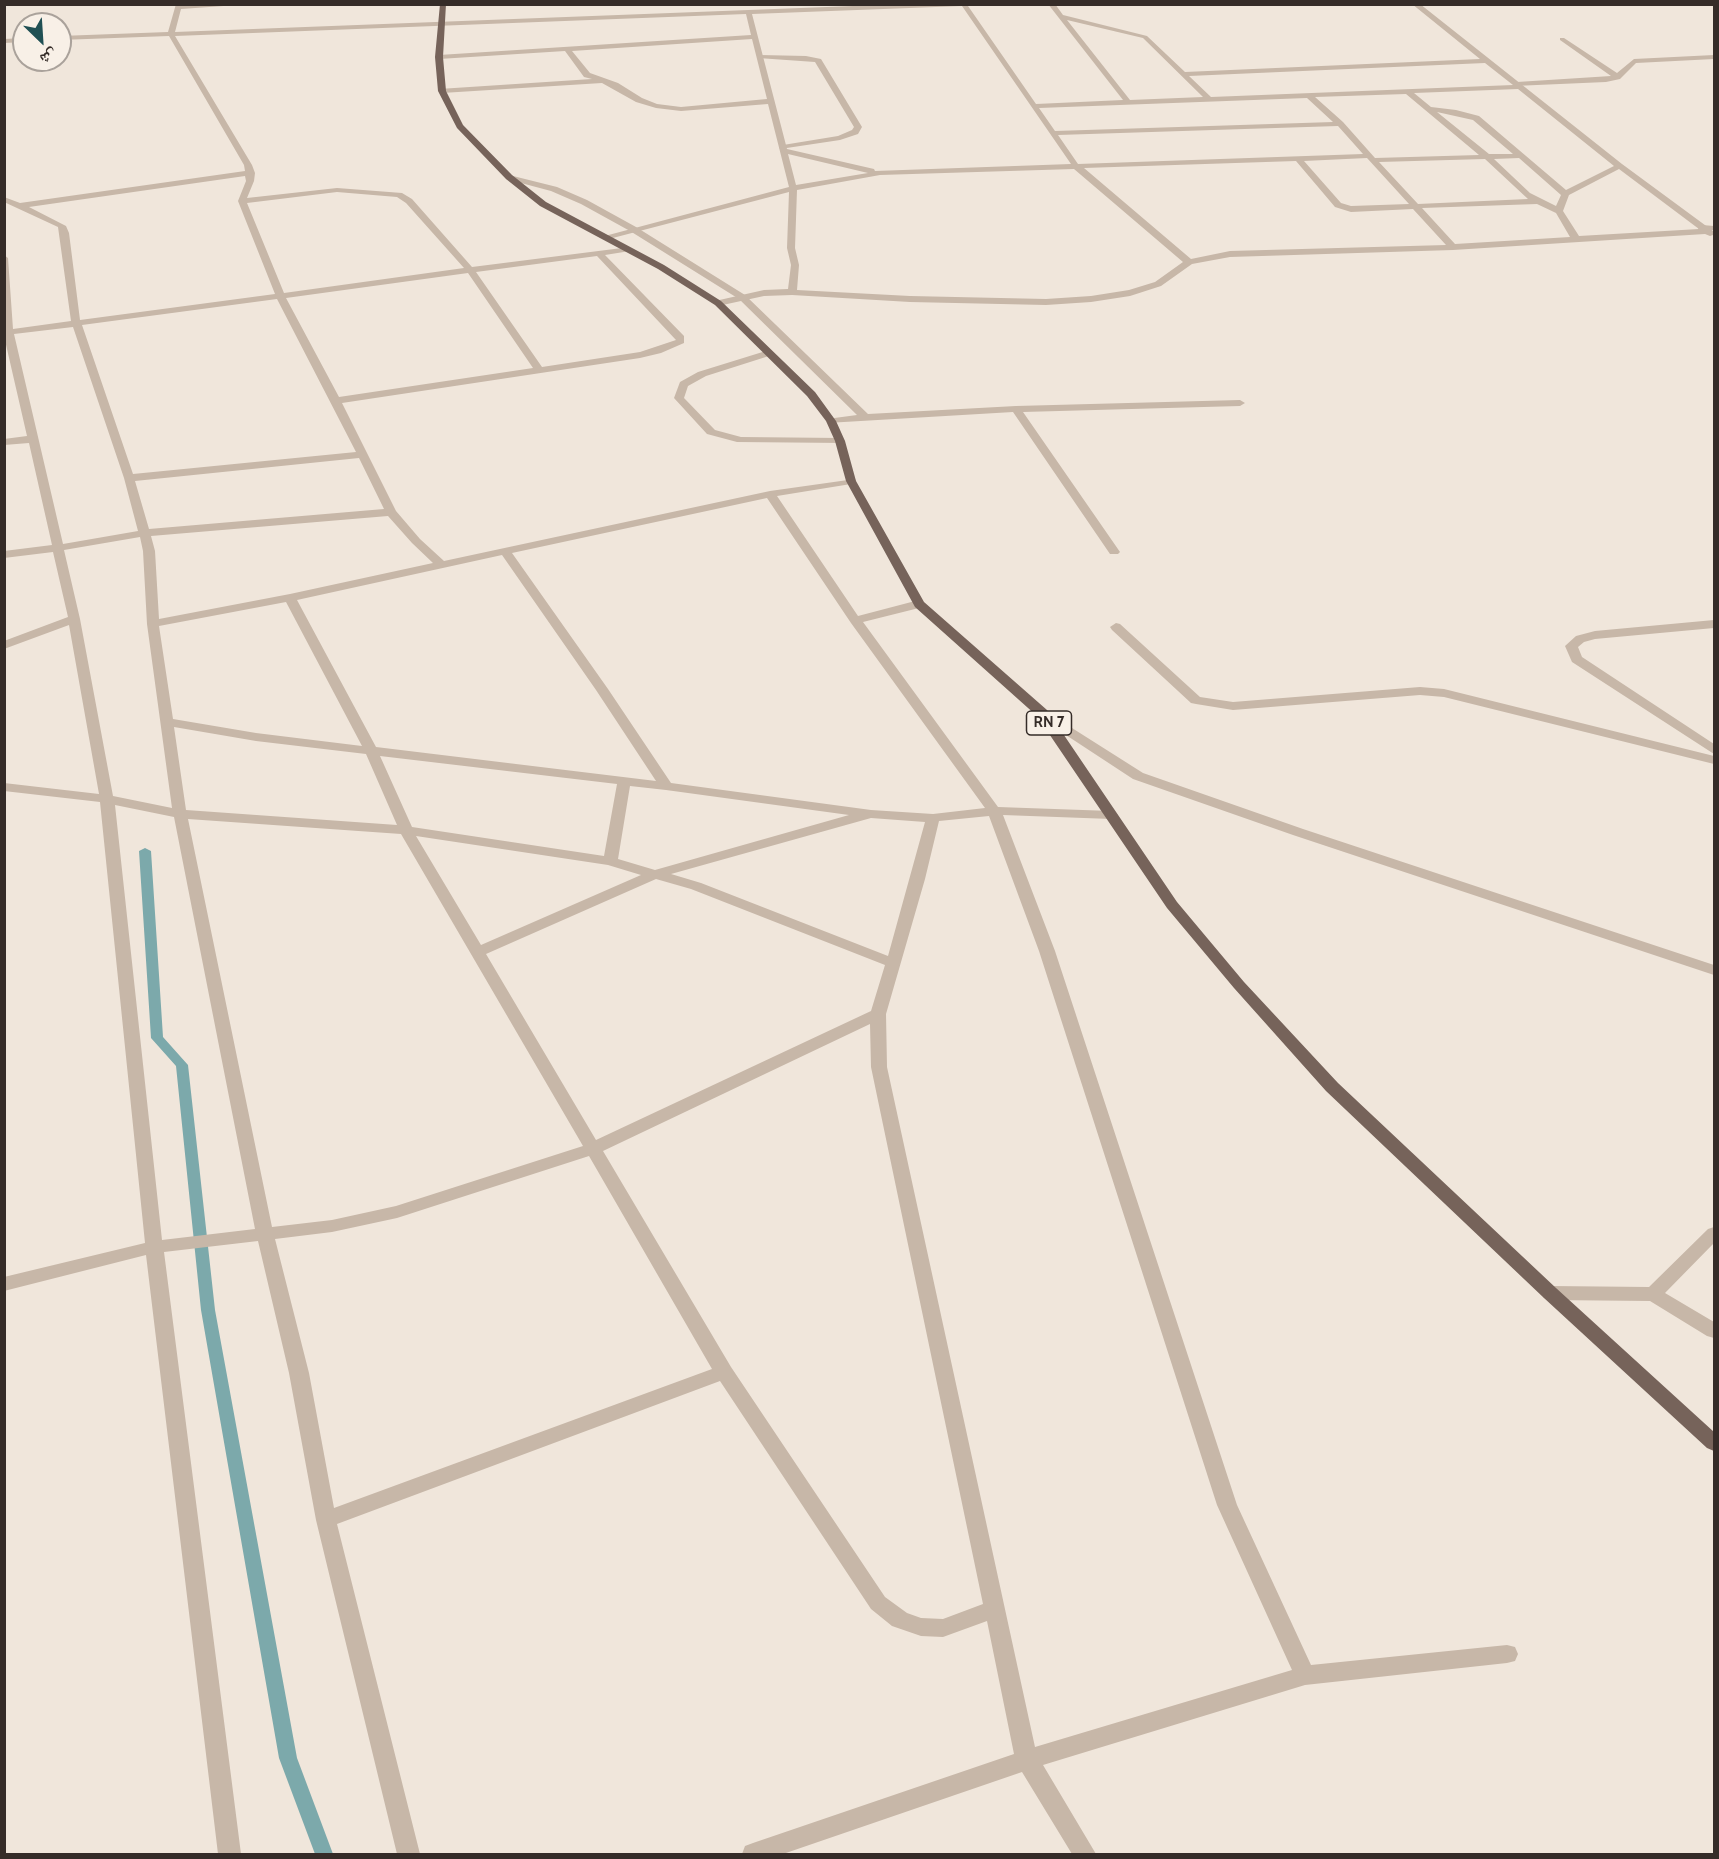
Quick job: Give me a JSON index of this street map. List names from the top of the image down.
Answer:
{
  "streets": {
    "main road": ["RN 7"]
  },
  "north": "bottom right"
}
